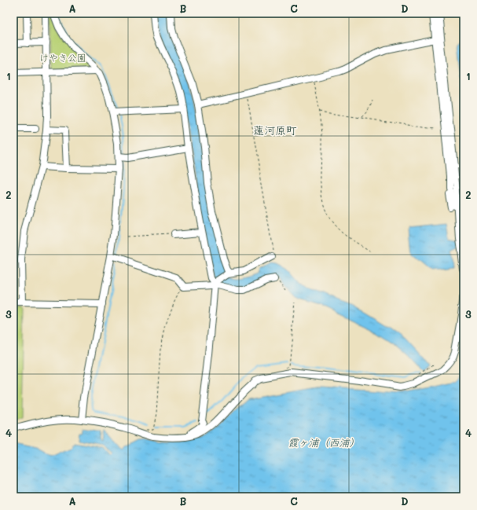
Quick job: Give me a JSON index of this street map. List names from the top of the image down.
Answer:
{
  "districts": ["蓮河原町"],
  "water": ["霞ヶ浦（西浦）"],
  "parks": ["けやき公園"],
  "grid": {
    "columns": [
      "A",
      "B",
      "C",
      "D"
    ],
    "rows": [
      "1",
      "2",
      "3",
      "4"
    ]
  }
}
